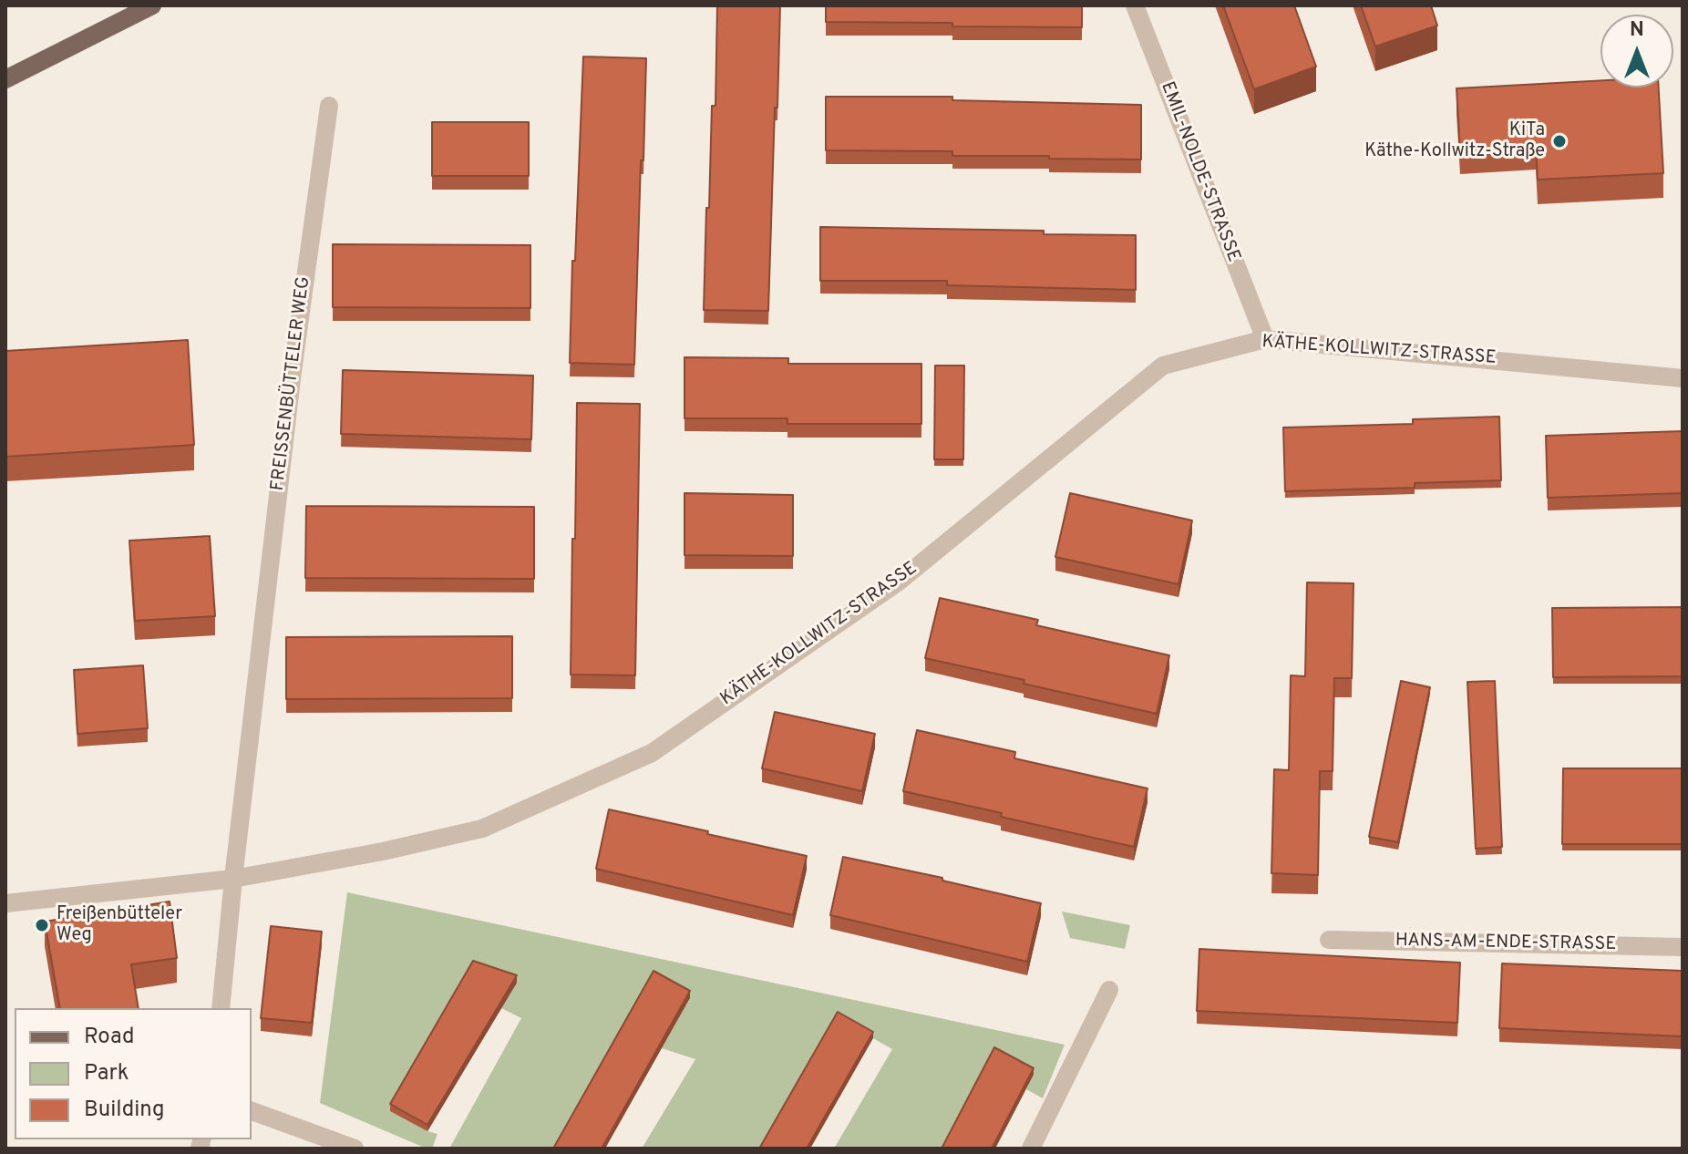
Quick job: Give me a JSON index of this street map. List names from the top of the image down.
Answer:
{
  "streets": {
    "street": [
      "EMIL-NOLDE-STRASSE",
      "KÄTHE-KOLLWITZ-STRASSE",
      "FREISSENBÜTTELER WEG",
      "HANS-AM-ENDE-STRASSE"
    ]
  },
  "crossings": [
    ["EMIL-NOLDE-STRASSE", "KÄTHE-KOLLWITZ-STRASSE"],
    ["KÄTHE-KOLLWITZ-STRASSE", "FREISSENBÜTTELER WEG"]
  ],
  "places": ["KiTa Käthe-Kollwitz-Straße", "Freißenbütteler Weg"],
  "legend": ["Road", "Park", "Building"],
  "north": "top"
}
